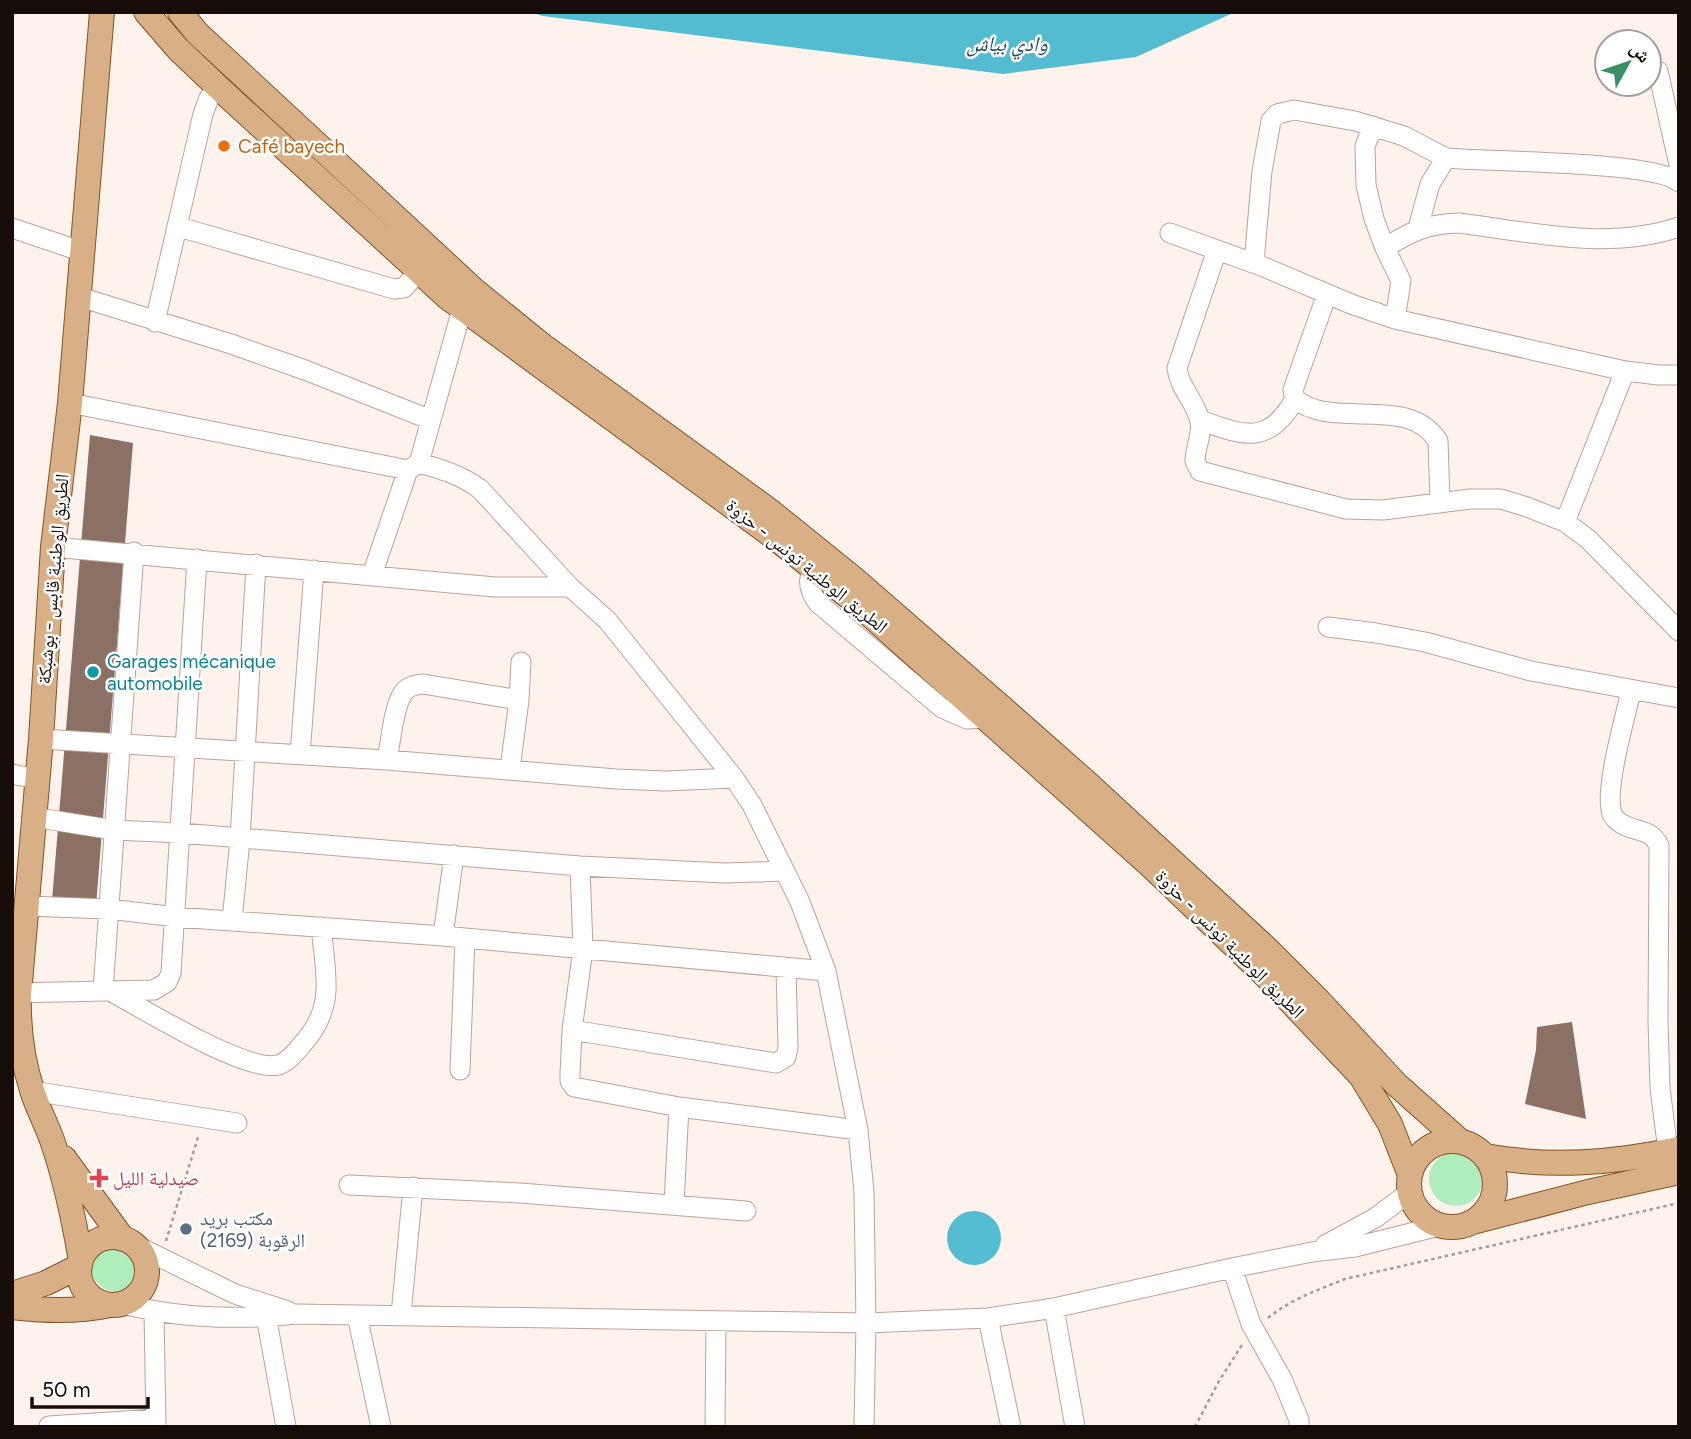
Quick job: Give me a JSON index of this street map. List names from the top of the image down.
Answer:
{
  "streets": {
    "main road": ["الطريق الوطنية تونس - حزوة", "الطريق الوطنية قابس - بوشبكة"]
  },
  "water": ["وادي بياش"],
  "places": {
    "other": ["Café bayech", "Garages mécanique automobile", "مكتب بريد الرقوبة (2169)"],
    "health": ["صيدلية الليل"]
  },
  "scale_bar": "50 m",
  "north": "top right"
}
